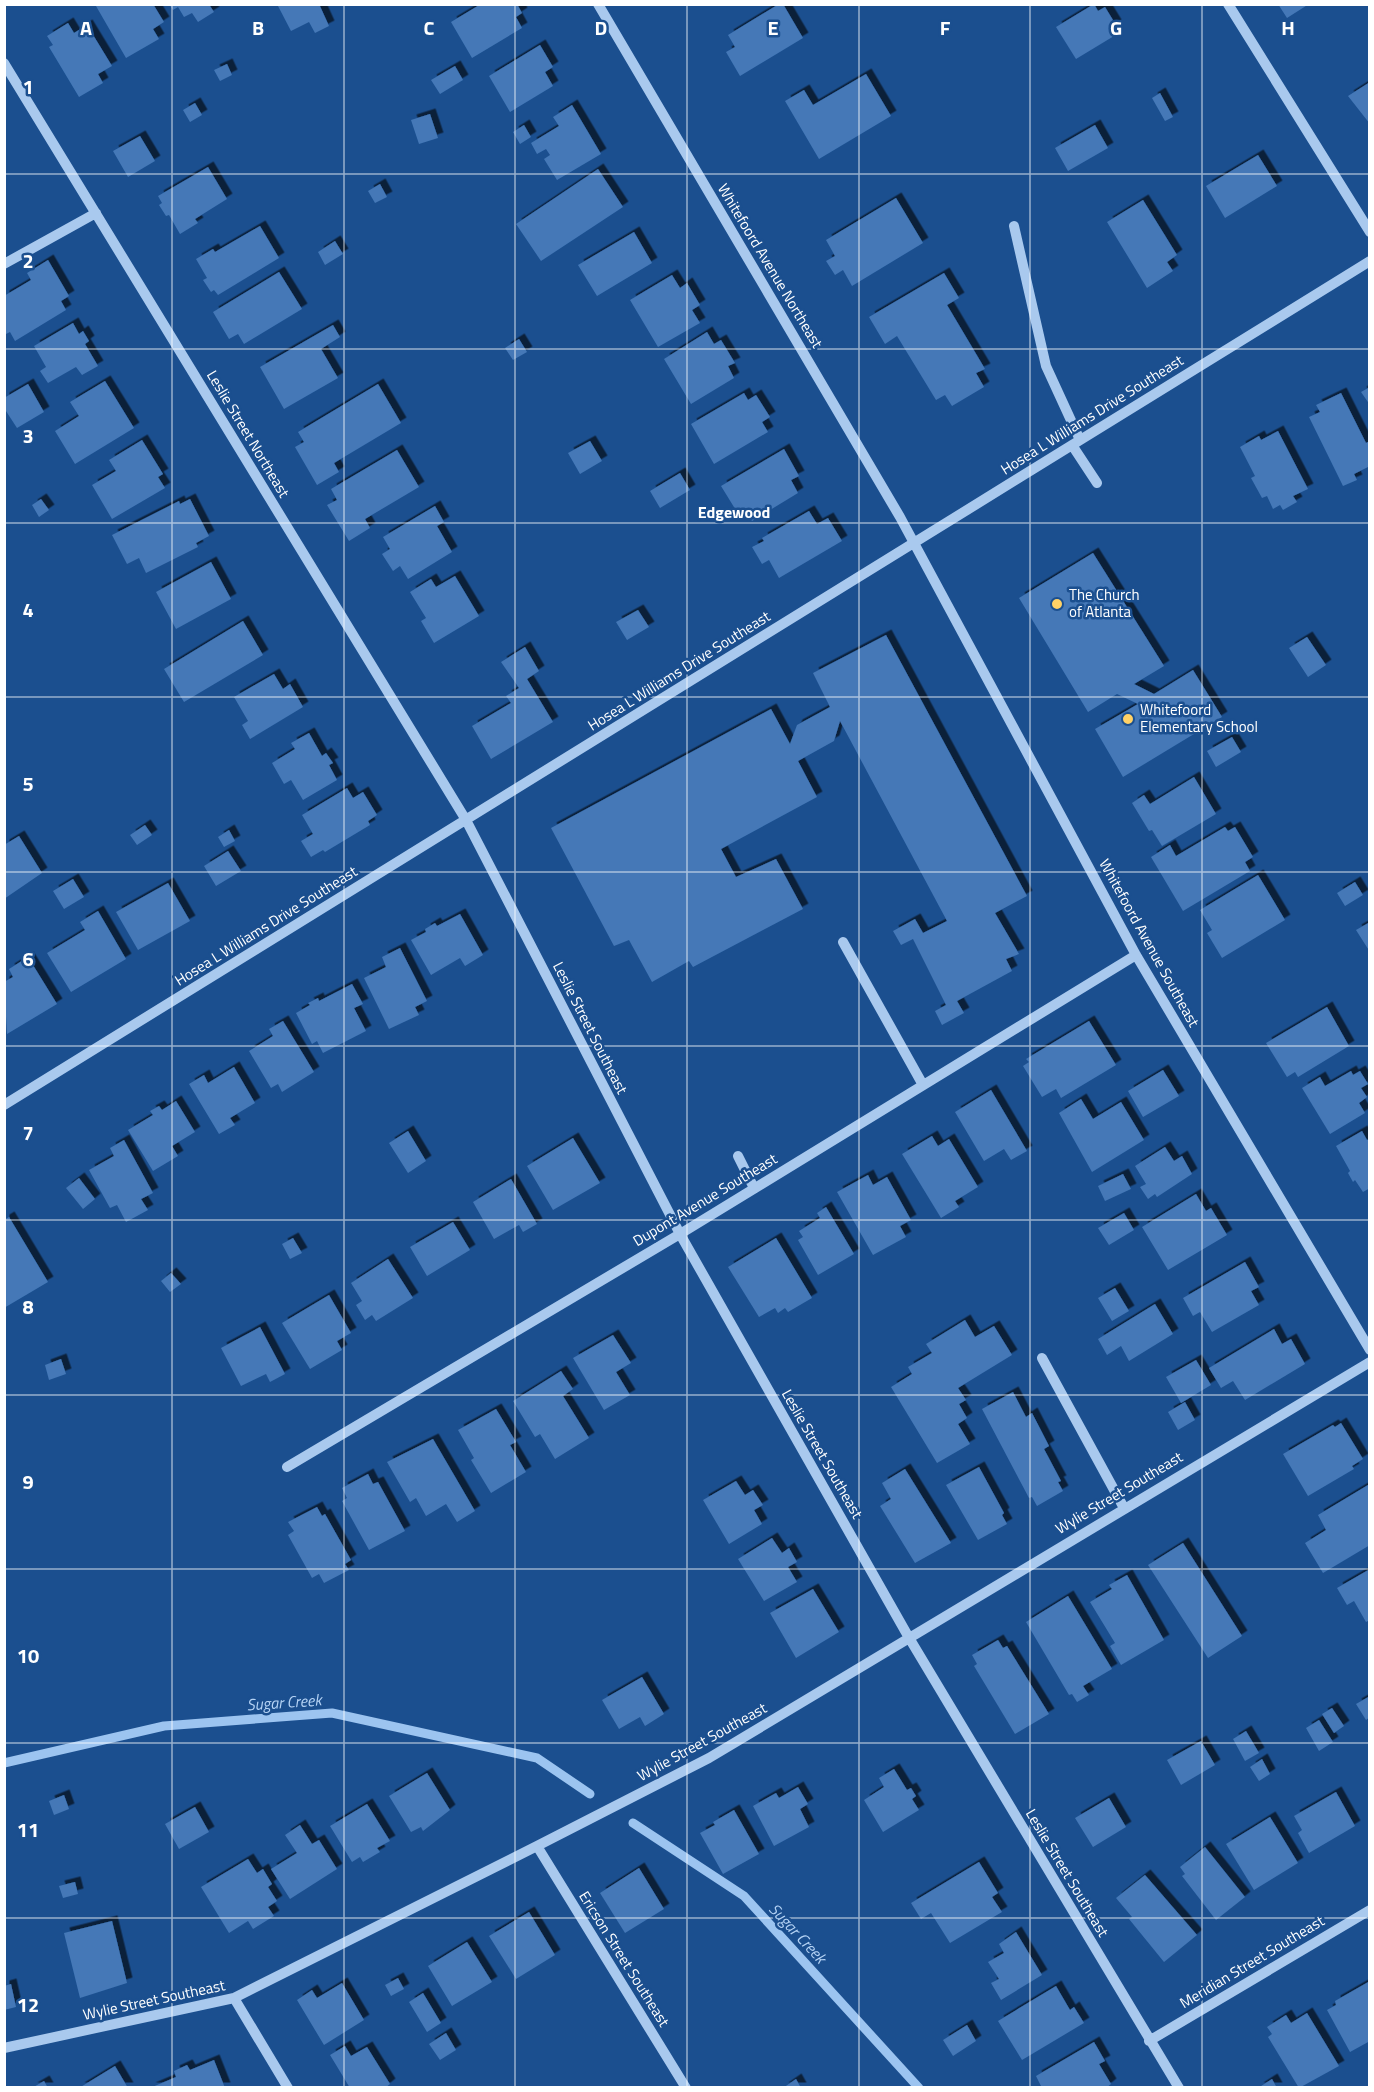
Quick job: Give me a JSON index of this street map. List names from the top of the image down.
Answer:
{
  "streets": {
    "street": [
      "Whitefoord Avenue Northeast",
      "Hosea L Williams Drive Southeast",
      "Leslie Street Northeast",
      "Whitefoord Avenue Southeast",
      "Leslie Street Southeast",
      "Dupont Avenue Southeast",
      "Wylie Street Southeast",
      "Ericson Street Southeast",
      "Meridian Street Southeast"
    ]
  },
  "crossings": [
    ["Whitefoord Avenue Northeast", "Hosea L Williams Drive Southeast"],
    ["Whitefoord Avenue Northeast", "Whitefoord Avenue Southeast"],
    ["Hosea L Williams Drive Southeast", "Leslie Street Northeast"],
    ["Hosea L Williams Drive Southeast", "Whitefoord Avenue Southeast"],
    ["Hosea L Williams Drive Southeast", "Leslie Street Southeast"],
    ["Leslie Street Northeast", "Leslie Street Southeast"],
    ["Whitefoord Avenue Southeast", "Dupont Avenue Southeast"],
    ["Leslie Street Southeast", "Dupont Avenue Southeast"],
    ["Leslie Street Southeast", "Wylie Street Southeast"],
    ["Leslie Street Southeast", "Meridian Street Southeast"],
    ["Wylie Street Southeast", "Ericson Street Southeast"]
  ],
  "districts": ["Edgewood"],
  "water": ["Sugar Creek"],
  "places": ["The Church of Atlanta", "Whitefoord Elementary School"],
  "grid": {
    "columns": [
      "A",
      "B",
      "C",
      "D",
      "E",
      "F",
      "G",
      "H"
    ],
    "rows": [
      "1",
      "2",
      "3",
      "4",
      "5",
      "6",
      "7",
      "8",
      "9",
      "10",
      "11",
      "12"
    ]
  }
}
